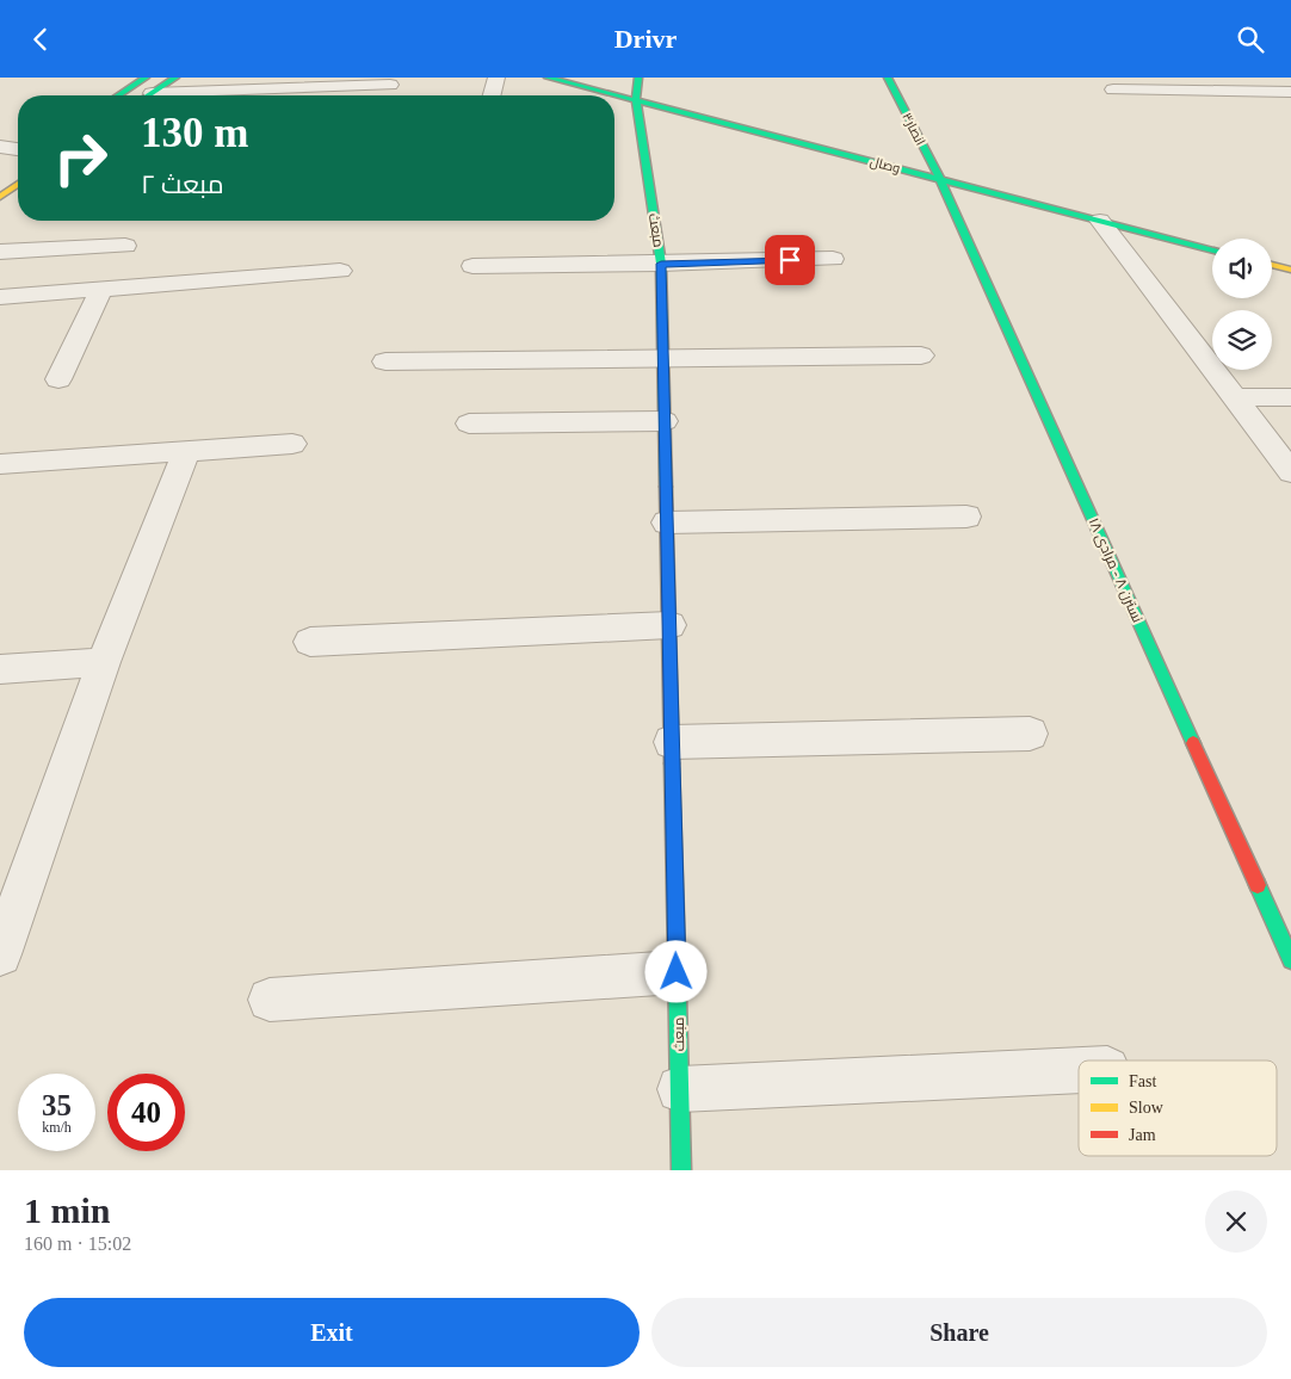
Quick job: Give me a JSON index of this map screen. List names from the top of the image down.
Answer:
{
  "streets": {
    "street": [
      "انصار۳",
      "وصال",
      "مبعث",
      "نسترن ۸ - مرادی ۱۸"
    ]
  },
  "crossings": [
    ["انصار۳", "وصال"],
    ["انصار۳", "نسترن ۸ - مرادی ۱۸"],
    ["وصال", "مبعث"],
    ["وصال", "نسترن ۸ - مرادی ۱۸"]
  ],
  "legend": ["Fast", "Slow", "Jam"],
  "page": {
    "header": "Drivr",
    "turn": ["130 m", "مبعث ۲"],
    "speed": "35 km/h",
    "limit": "40",
    "heading": ["1 min", "160 m · 15:02"],
    "buttons": ["Exit", "Share"]
  }
}
